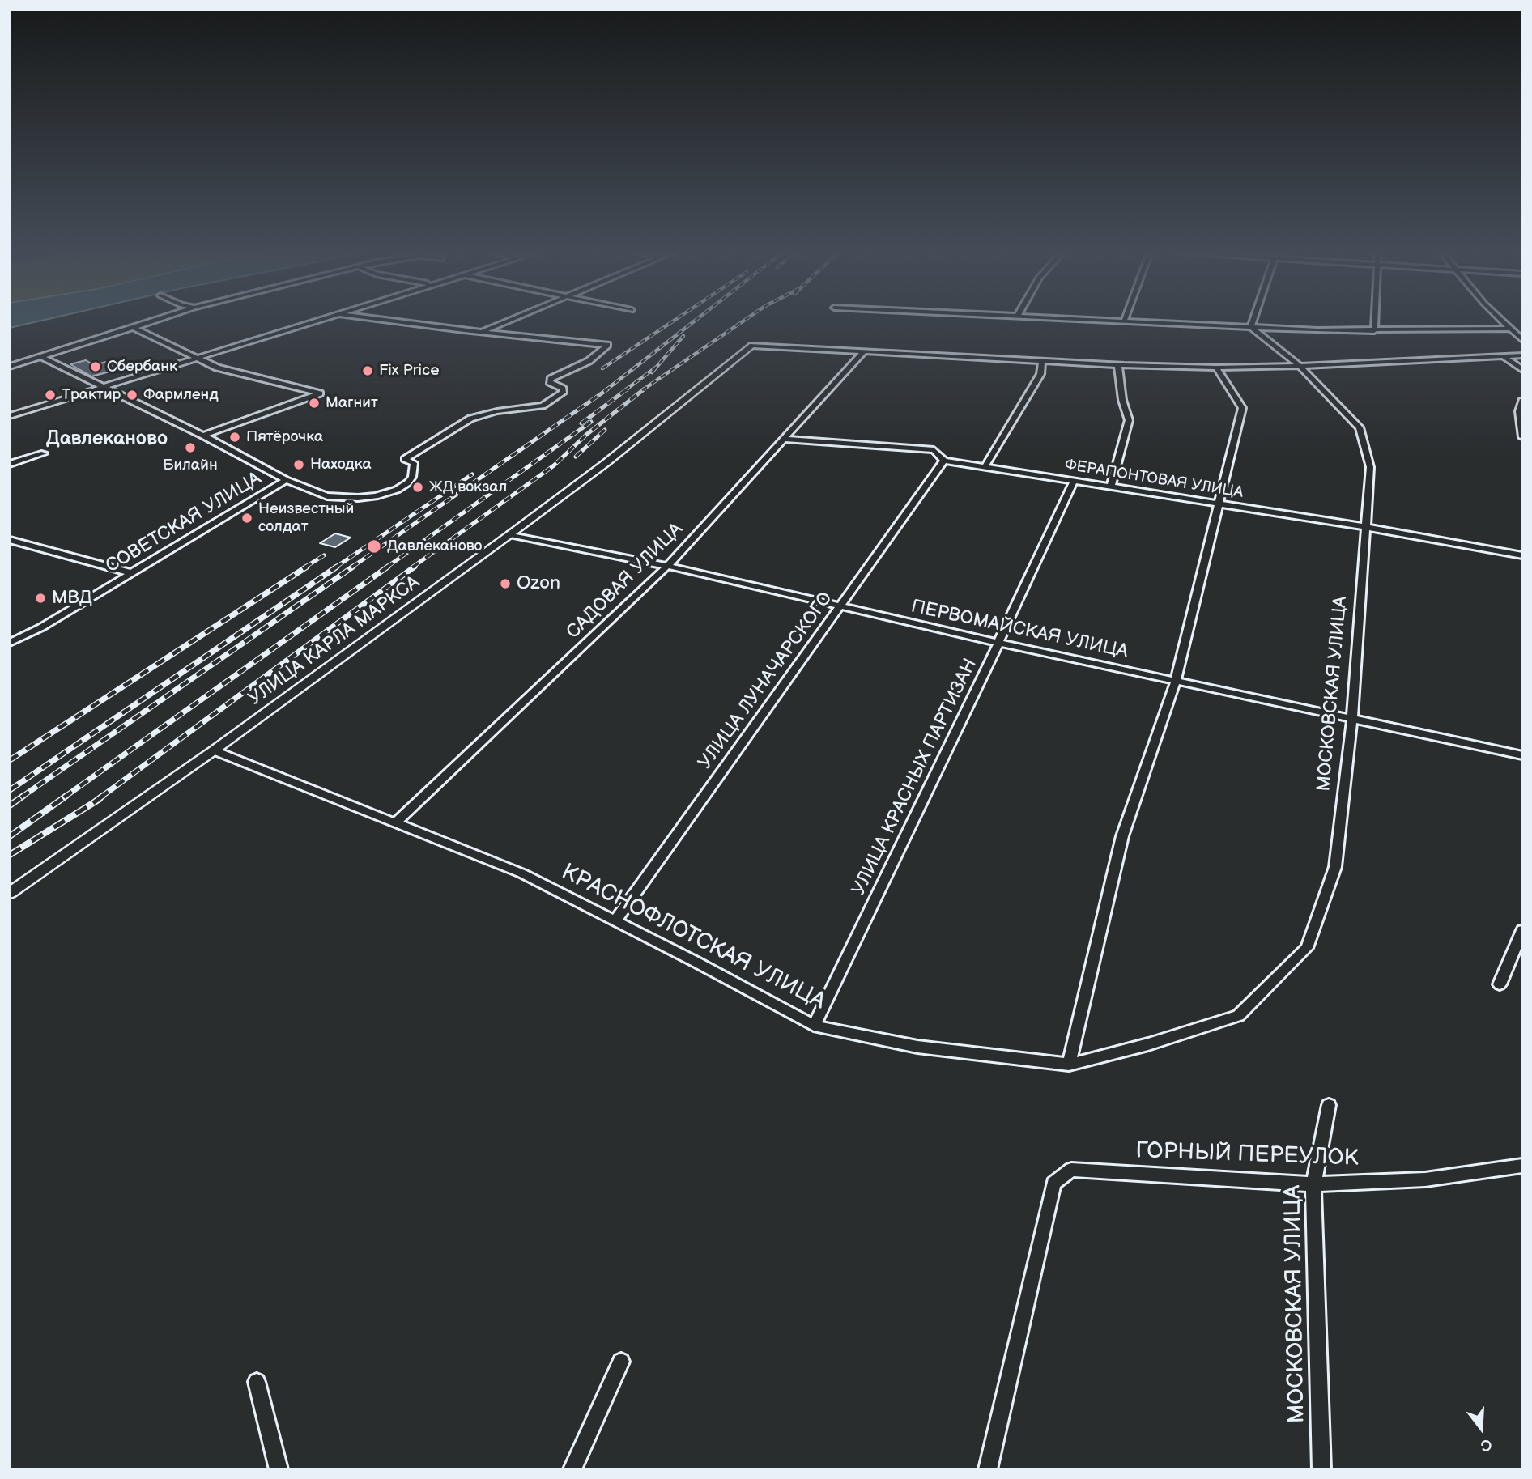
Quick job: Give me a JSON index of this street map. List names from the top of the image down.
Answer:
{
  "streets": {
    "street": [
      "ФЕРАПОНТОВАЯ УЛИЦА",
      "СОВЕТСКАЯ УЛИЦА",
      "САДОВАЯ УЛИЦА",
      "ПЕРВОМАЙСКАЯ УЛИЦА",
      "УЛИЦА КАРЛА МАРКСА",
      "УЛИЦА ЛУНАЧАРСКОГО",
      "МОСКОВСКАЯ УЛИЦА",
      "УЛИЦА КРАСНЫХ ПАРТИЗАН",
      "КРАСНОФЛОТСКАЯ УЛИЦА",
      "ГОРНЫЙ ПЕРЕУЛОК"
    ]
  },
  "crossings": [
    ["ФЕРАПОНТОВАЯ УЛИЦА", "САДОВАЯ УЛИЦА"],
    ["ФЕРАПОНТОВАЯ УЛИЦА", "УЛИЦА ЛУНАЧАРСКОГО"],
    ["ФЕРАПОНТОВАЯ УЛИЦА", "МОСКОВСКАЯ УЛИЦА"],
    ["ФЕРАПОНТОВАЯ УЛИЦА", "УЛИЦА КРАСНЫХ ПАРТИЗАН"],
    ["САДОВАЯ УЛИЦА", "ПЕРВОМАЙСКАЯ УЛИЦА"],
    ["САДОВАЯ УЛИЦА", "КРАСНОФЛОТСКАЯ УЛИЦА"],
    ["ПЕРВОМАЙСКАЯ УЛИЦА", "УЛИЦА КАРЛА МАРКСА"],
    ["ПЕРВОМАЙСКАЯ УЛИЦА", "УЛИЦА ЛУНАЧАРСКОГО"],
    ["ПЕРВОМАЙСКАЯ УЛИЦА", "МОСКОВСКАЯ УЛИЦА"],
    ["ПЕРВОМАЙСКАЯ УЛИЦА", "УЛИЦА КРАСНЫХ ПАРТИЗАН"],
    ["УЛИЦА КАРЛА МАРКСА", "КРАСНОФЛОТСКАЯ УЛИЦА"],
    ["УЛИЦА ЛУНАЧАРСКОГО", "КРАСНОФЛОТСКАЯ УЛИЦА"],
    ["МОСКОВСКАЯ УЛИЦА", "КРАСНОФЛОТСКАЯ УЛИЦА"],
    ["МОСКОВСКАЯ УЛИЦА", "ГОРНЫЙ ПЕРЕУЛОК"],
    ["УЛИЦА КРАСНЫХ ПАРТИЗАН", "КРАСНОФЛОТСКАЯ УЛИЦА"]
  ],
  "districts": ["Давлеканово"],
  "places": [
    "Сбербанк",
    "Fix Price",
    "Трактир",
    "Фармленд",
    "Магнит",
    "Пятёрочка",
    "Билайн",
    "Находка",
    "ЖД вокзал",
    "Неизвестный солдат",
    "Давлеканово",
    "Ozon",
    "МВД"
  ],
  "north": "bottom"
}
